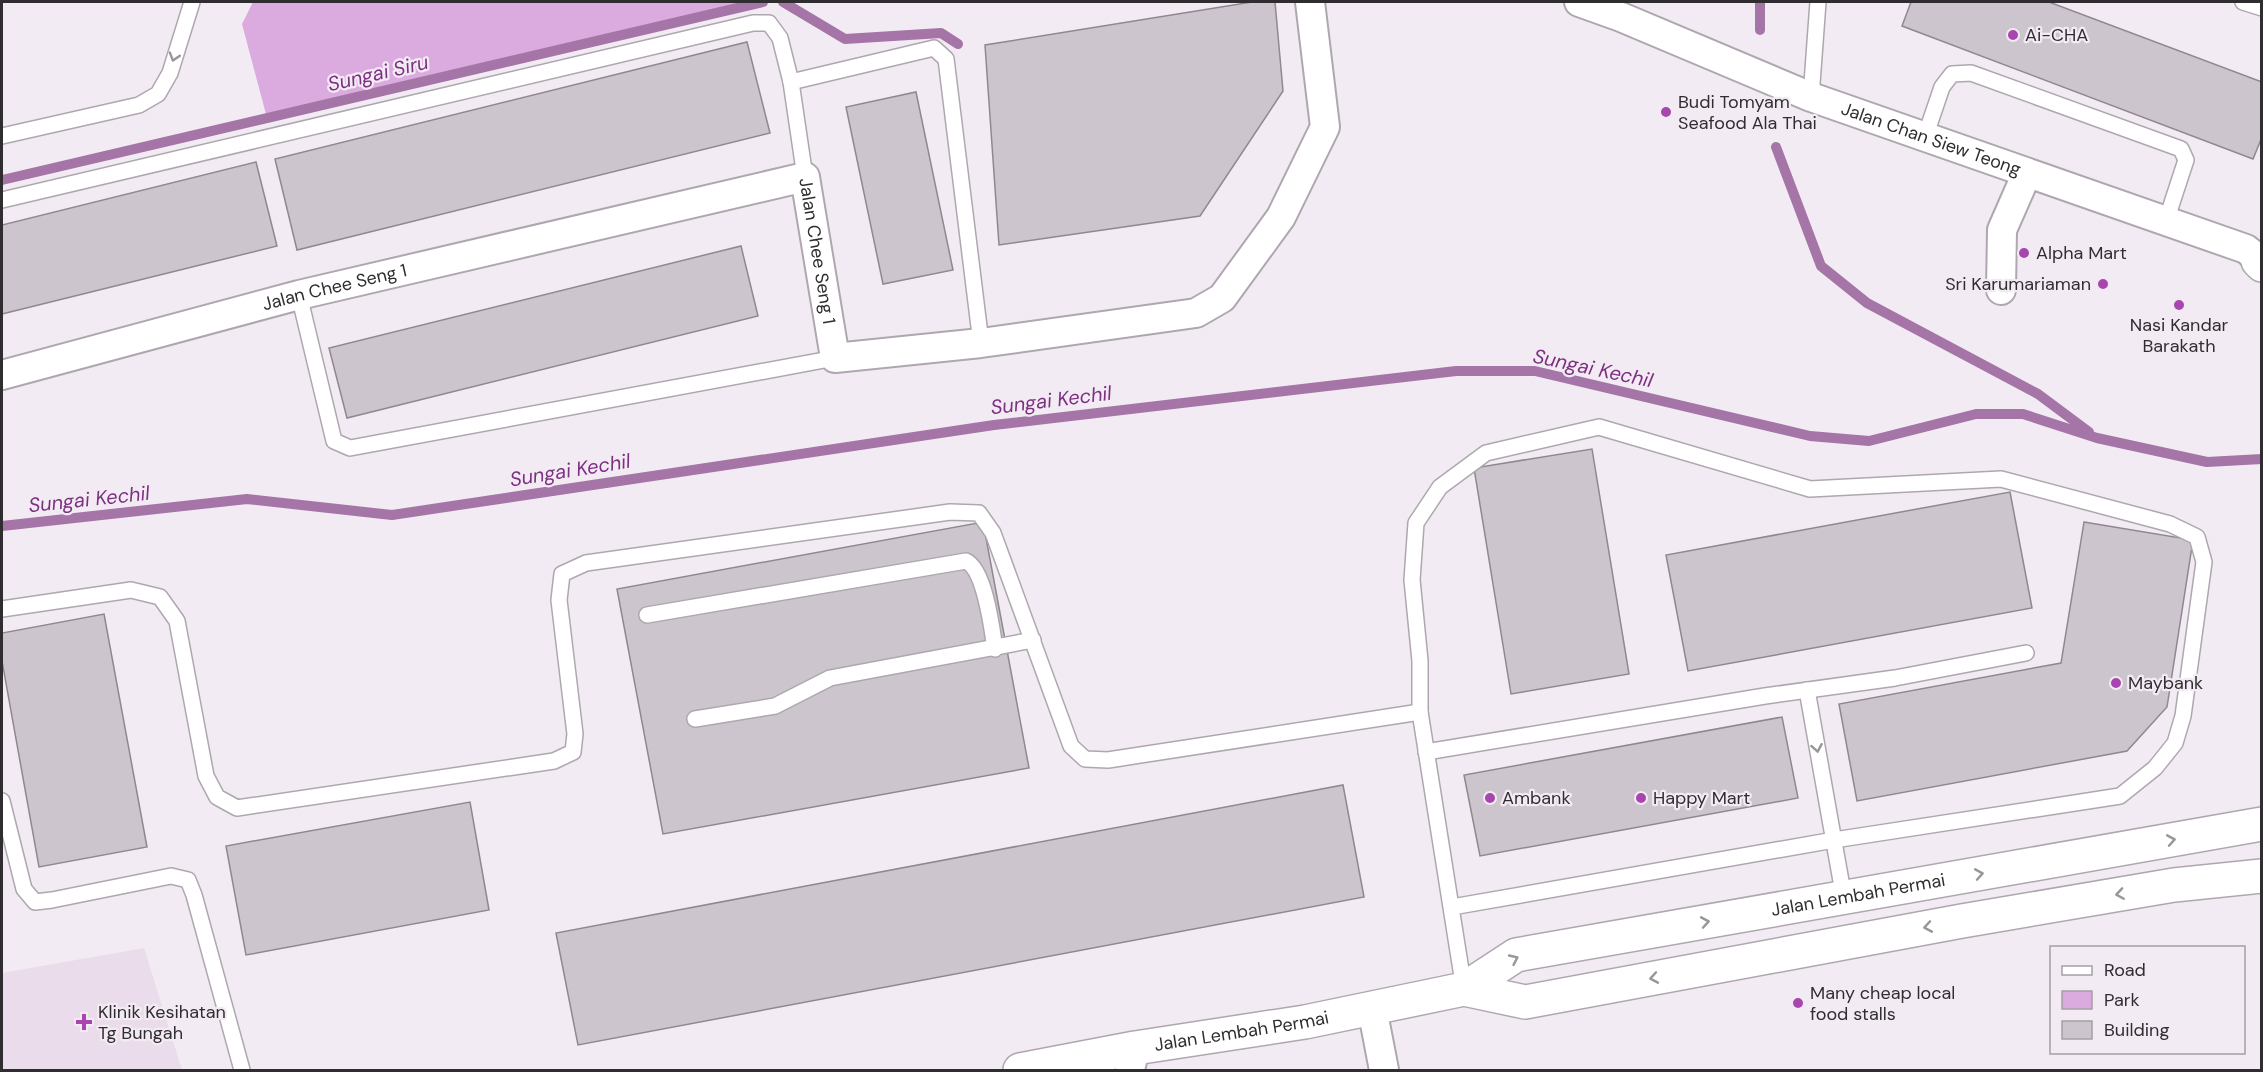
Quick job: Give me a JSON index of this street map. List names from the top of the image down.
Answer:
{
  "streets": {
    "main road": ["Jalan Lembah Permai"],
    "street": ["Jalan Chan Siew Teong", "Jalan Chee Seng 1"]
  },
  "water": ["Sungai Siru", "Sungai Kechil"],
  "places": {
    "other": [
      "Ai-CHA",
      "Budi Tomyam Seafood Ala Thai",
      "Alpha Mart",
      "Sri Karumariaman",
      "Nasi Kandar Barakath",
      "Maybank",
      "Ambank",
      "Happy Mart",
      "Many cheap local food stalls"
    ],
    "health": ["Klinik Kesihatan Tg Bungah"]
  },
  "legend": ["Road", "Park", "Building"]
}
